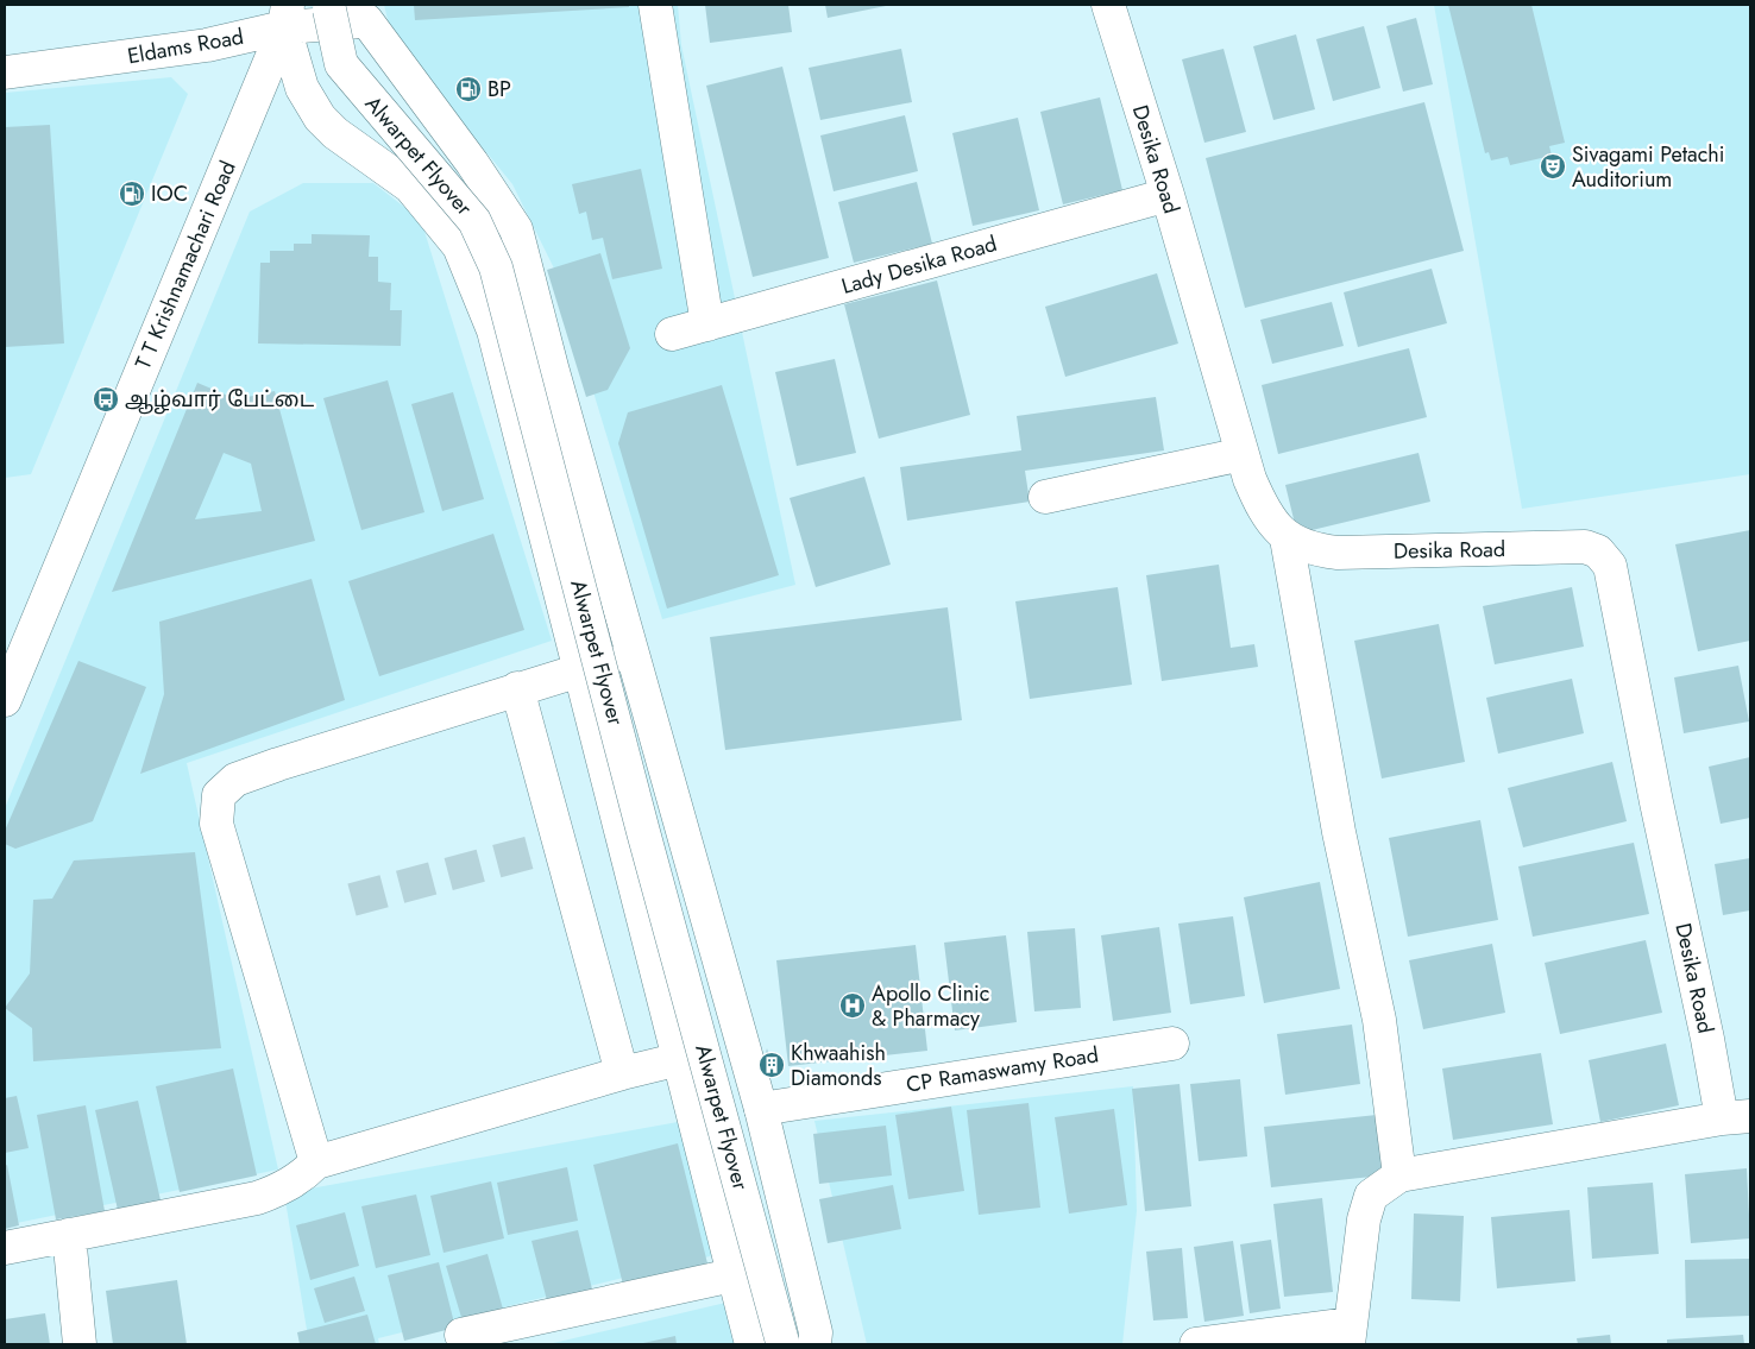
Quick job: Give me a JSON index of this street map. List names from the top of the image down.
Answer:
{
  "streets": {
    "street": [
      "Eldams Road",
      "Alwarpet Flyover",
      "Desika Road",
      "T T Krishnamachari Road",
      "Lady Desika Road",
      "CP Ramaswamy Road"
    ]
  },
  "crossings": [
    ["Eldams Road", "T T Krishnamachari Road"],
    ["Desika Road", "Lady Desika Road"]
  ],
  "places": {
    "fuel station": ["BP", "IOC"],
    "theatre": ["Sivagami Petachi Auditorium"],
    "bus stop": ["ஆழ்வார் பேட்டை"],
    "hospital": ["Apollo Clinic & Pharmacy"],
    "building": ["Khwaahish Diamonds"]
  }
}
